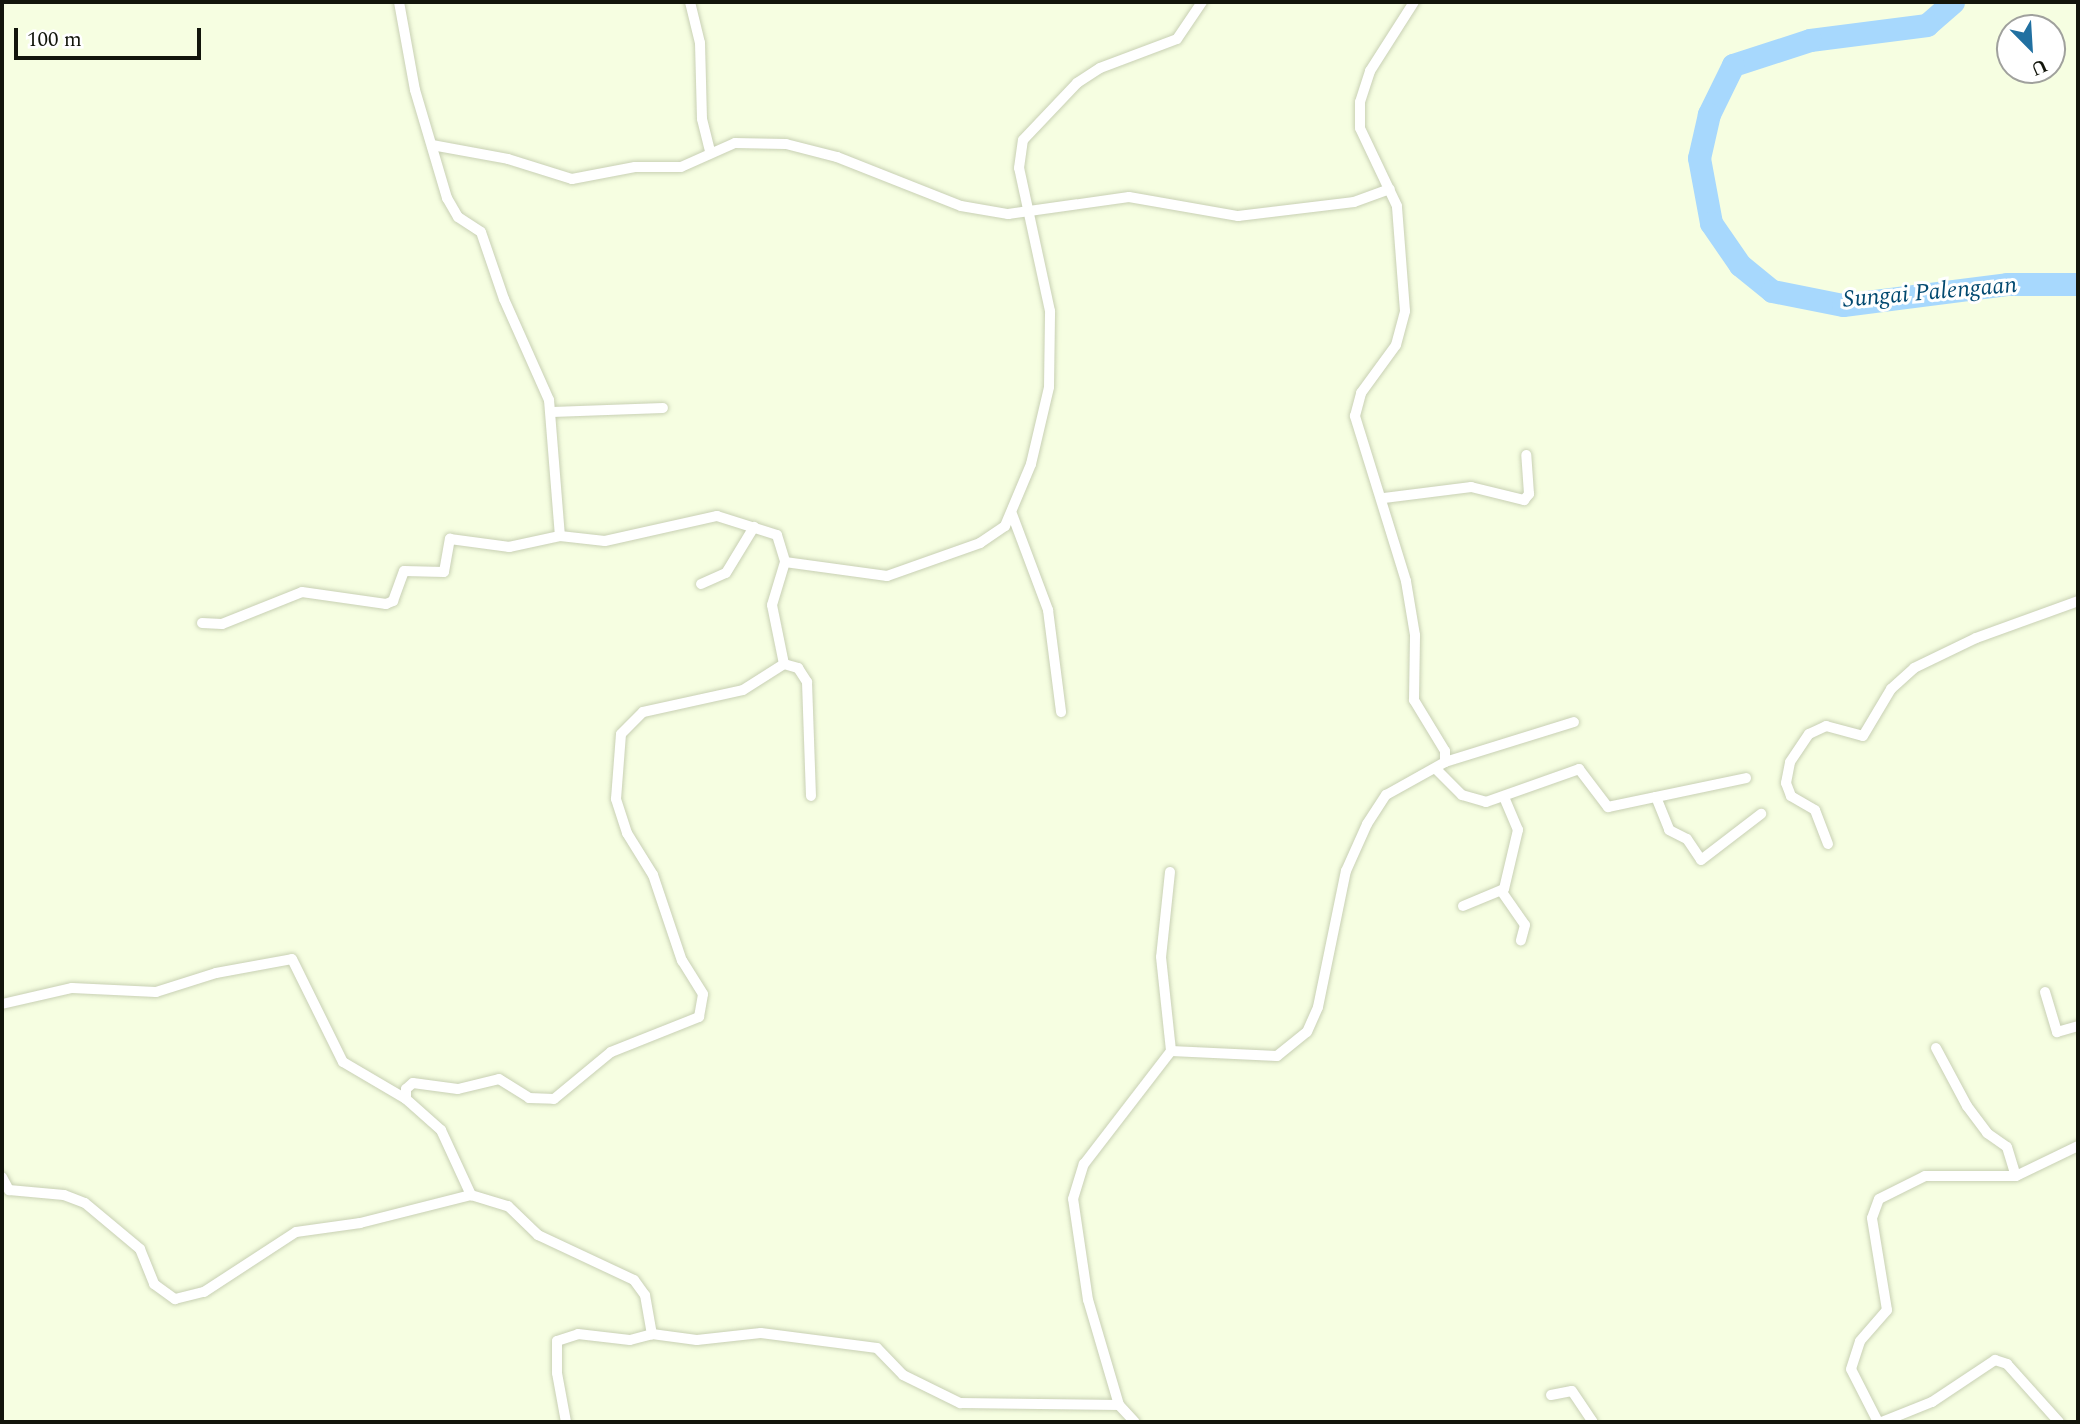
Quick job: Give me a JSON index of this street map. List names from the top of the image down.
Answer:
{
  "water": ["Sungai Palengaan"],
  "scale_bar": "100 m",
  "north": "bottom right"
}
